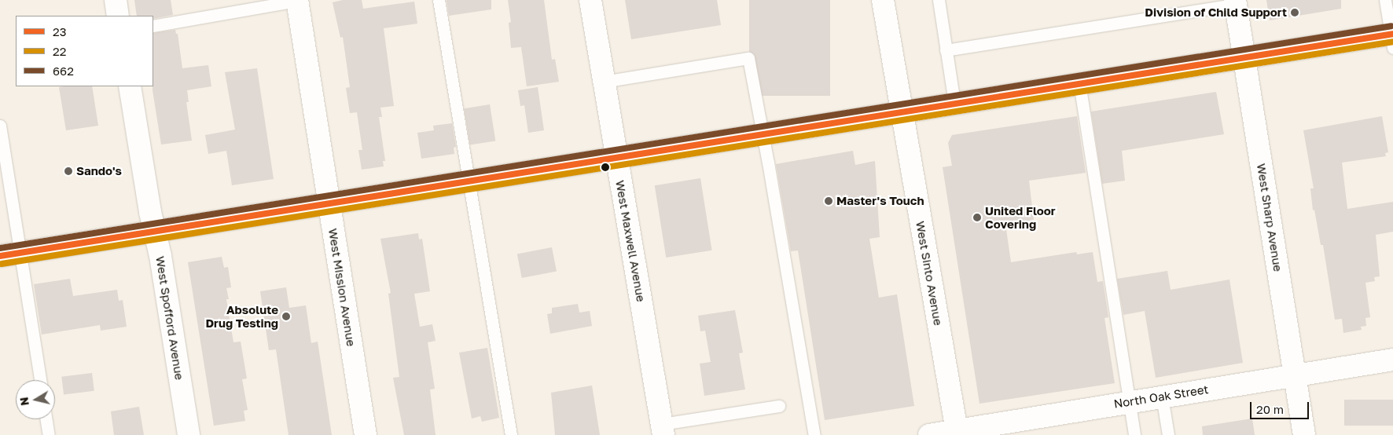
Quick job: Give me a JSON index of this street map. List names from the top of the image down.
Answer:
{
  "streets": {
    "street": [
      "West Sharp Avenue",
      "West Maxwell Avenue",
      "West Sinto Avenue",
      "West Mission Avenue",
      "West Spofford Avenue",
      "North Oak Street"
    ]
  },
  "crossings": [
    ["West Sharp Avenue", "North Oak Street"],
    ["West Sinto Avenue", "North Oak Street"]
  ],
  "places": [
    "Division of Child Support",
    "Sando's",
    "Master's Touch",
    "United Floor Covering",
    "Absolute Drug Testing"
  ],
  "lines": ["transit line 662", "transit line 23", "transit line 22"],
  "legend": ["23", "22", "662"],
  "scale_bar": "20 m",
  "north": "left"
}
